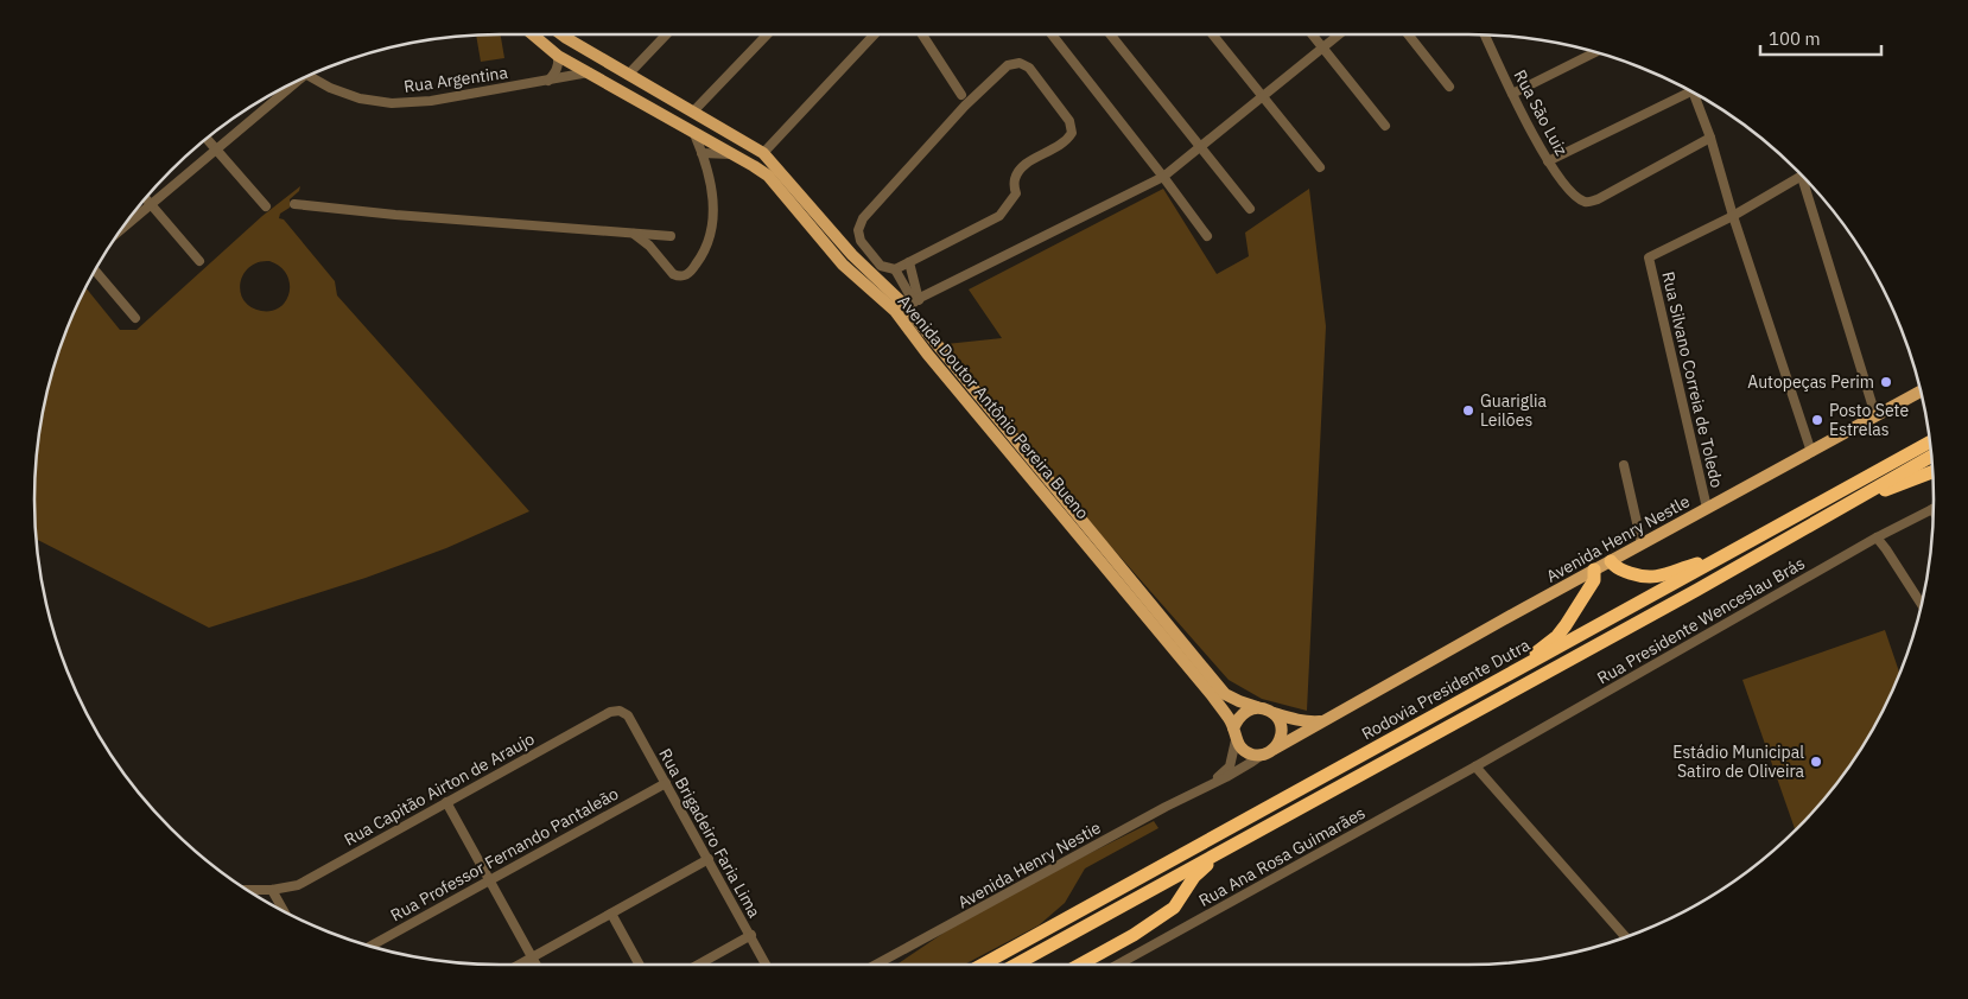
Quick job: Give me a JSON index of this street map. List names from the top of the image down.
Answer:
{
  "streets": {
    "highway": ["Rodovia Presidente Dutra"],
    "main road": ["Avenida Doutor Antônio Pereira Bueno", "Avenida Henry Nestle"],
    "street": [
      "Rua Argentina",
      "Rua São Luiz",
      "Rua Silvano Correia de Toledo",
      "Rua Presidente Wenceslau Brás",
      "Rua Capitão Airton de Araujo",
      "Rua Brigadeiro Faria Lima",
      "Rua Professor Fernando Pantaleão",
      "Rua Ana Rosa Guimarães",
      "Avenida Henry Nestie"
    ]
  },
  "crossings": [
    ["Rua Argentina", "Avenida Doutor Antônio Pereira Bueno"],
    ["Rua Silvano Correia de Toledo", "Avenida Henry Nestle"],
    ["Avenida Doutor Antônio Pereira Bueno", "Avenida Henry Nestle"],
    ["Avenida Doutor Antônio Pereira Bueno", "Avenida Henry Nestie"],
    ["Avenida Henry Nestle", "Avenida Henry Nestie"],
    ["Rua Presidente Wenceslau Brás", "Rua Ana Rosa Guimarães"],
    ["Rua Capitão Airton de Araujo", "Rua Brigadeiro Faria Lima"],
    ["Rua Brigadeiro Faria Lima", "Rua Professor Fernando Pantaleão"]
  ],
  "places": [
    "Autopeças Perim",
    "Guariglia Leilões",
    "Posto Sete Estrelas",
    "Estádio Municipal Satiro de Oliveira"
  ],
  "scale_bar": "100 m"
}
